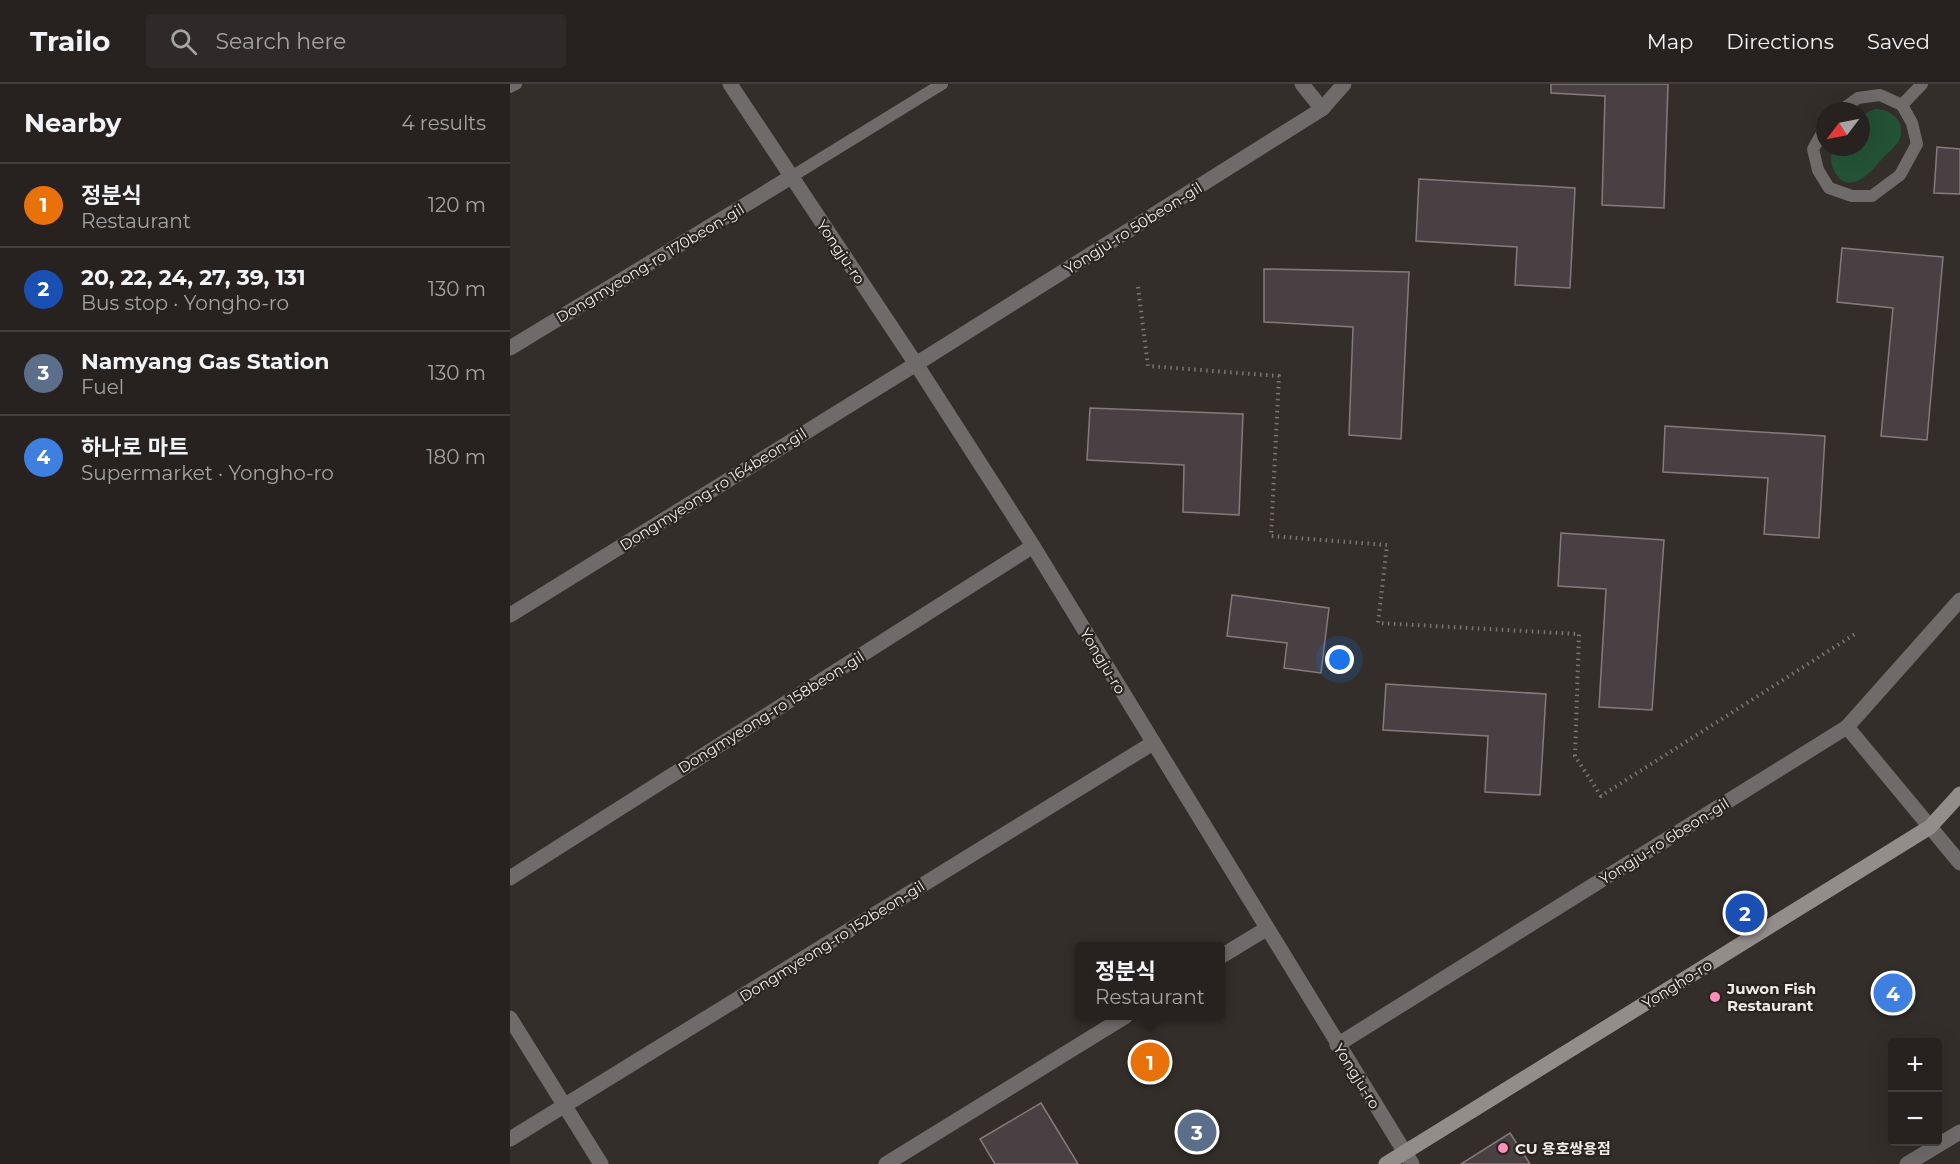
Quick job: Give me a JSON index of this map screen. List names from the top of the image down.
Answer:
{
  "streets": {
    "main road": ["Yongho-ro"],
    "street": [
      "Yongju-ro 50beon-gil",
      "Yongju-ro",
      "Dongmyeong-ro 170beon-gil",
      "Dongmyeong-ro 164beon-gil",
      "Dongmyeong-ro 158beon-gil",
      "Yongju-ro 6beon-gil",
      "Dongmyeong-ro 152beon-gil"
    ]
  },
  "crossings": [
    ["Yongju-ro 50beon-gil", "Yongju-ro"],
    ["Yongju-ro 50beon-gil", "Dongmyeong-ro 164beon-gil"],
    ["Yongju-ro", "Dongmyeong-ro 170beon-gil"],
    ["Yongju-ro", "Dongmyeong-ro 164beon-gil"],
    ["Yongju-ro", "Dongmyeong-ro 158beon-gil"],
    ["Yongju-ro", "Yongju-ro 6beon-gil"],
    ["Yongju-ro", "Dongmyeong-ro 152beon-gil"],
    ["Yongju-ro", "Yongho-ro"]
  ],
  "places": ["Juwon Fish Restaurant", "CU 용호쌍용점"],
  "north": "bottom left",
  "page": {
    "header": "Trailo",
    "search": "Search here",
    "nav": ["Map", "Directions", "Saved"],
    "heading": ["Nearby", "4 results"],
    "list": [
      {
        "mark": "1",
        "name": "정분식",
        "note": "Restaurant",
        "value": "120 m"
      },
      {
        "mark": "2",
        "name": "20, 22, 24, 27, 39, 131",
        "note": "Bus stop · Yongho-ro",
        "value": "130 m"
      },
      {
        "mark": "3",
        "name": "Namyang Gas Station",
        "note": "Fuel",
        "value": "130 m"
      },
      {
        "mark": "4",
        "name": "하나로 마트",
        "note": "Supermarket · Yongho-ro",
        "value": "180 m"
      }
    ],
    "pins": [
      "2",
      "4",
      "1",
      "3"
    ],
    "popup": ["정분식", "Restaurant"],
    "map_buttons": ["+", "−"]
  }
}
